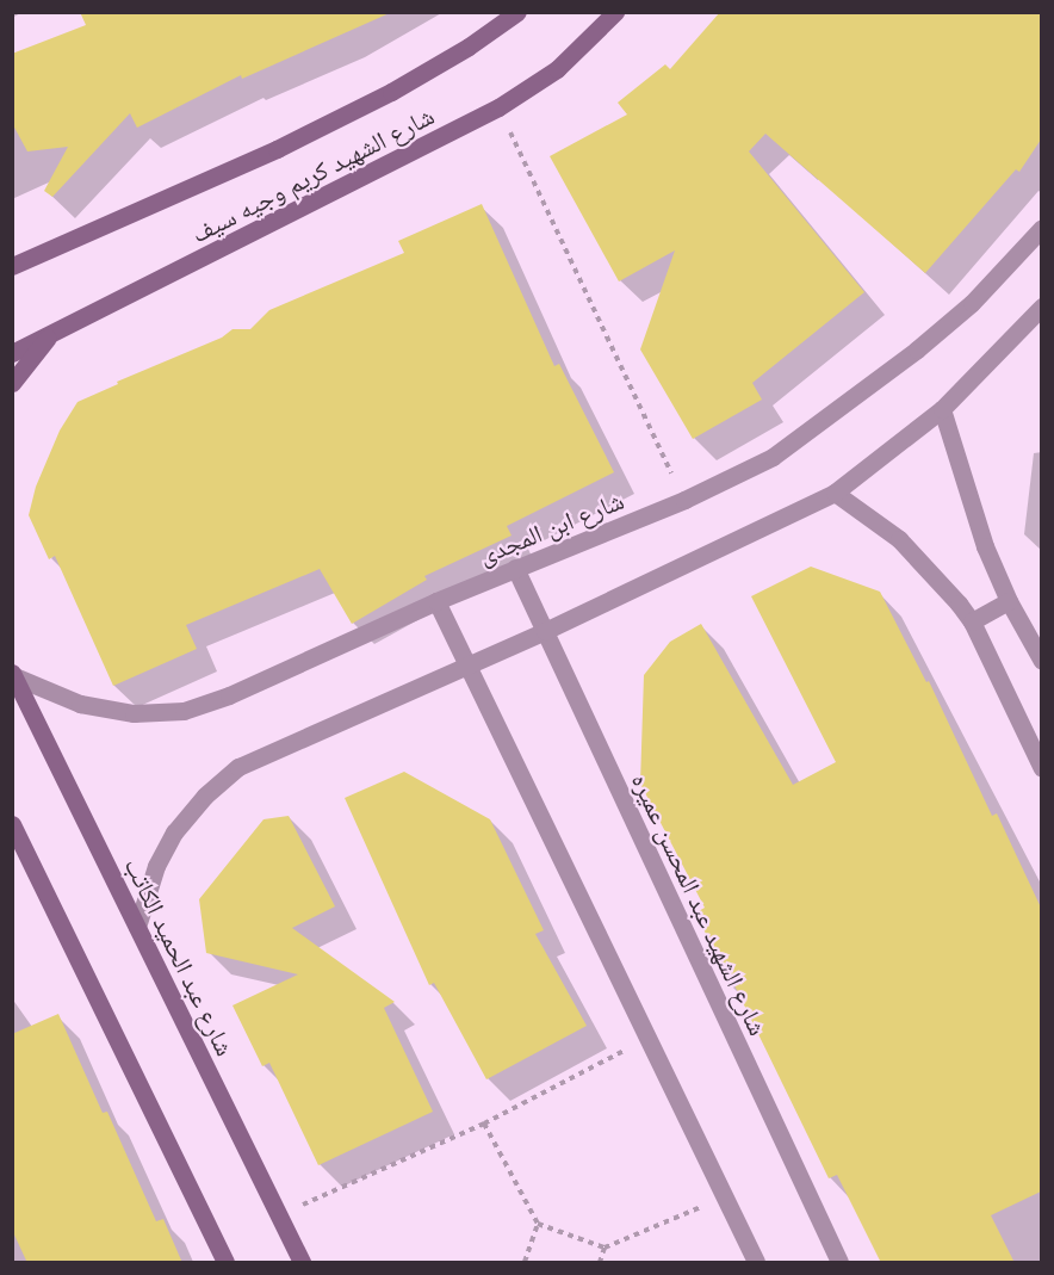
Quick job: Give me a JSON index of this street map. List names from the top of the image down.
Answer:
{
  "streets": {
    "street": [
      "شارع الشهيد كريم وجيه سيف",
      "شارع ابن المجدى",
      "شارع الشهيد عبد المحسن عميره",
      "شارع عبد الحميد الكاتب"
    ]
  },
  "crossings": [
    ["شارع ابن المجدى", "شارع الشهيد عبد المحسن عميره"],
    ["شارع ابن المجدى", "شارع عبد الحميد الكاتب"]
  ]
}
